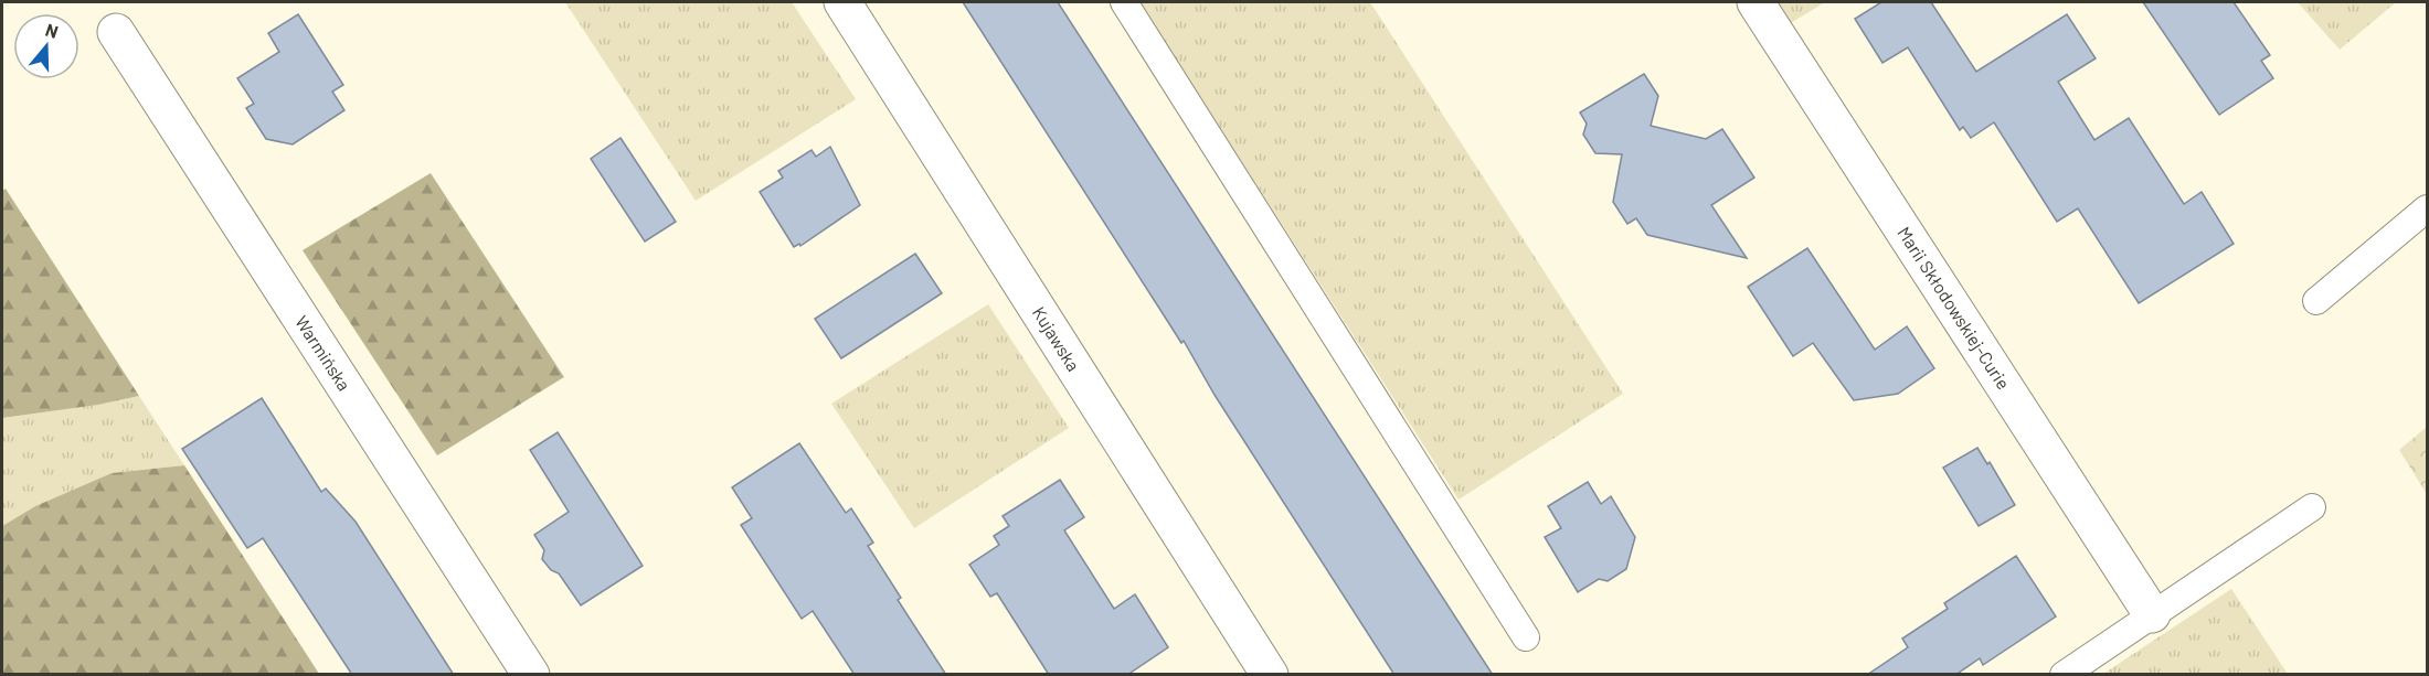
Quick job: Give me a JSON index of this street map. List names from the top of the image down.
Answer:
{
  "streets": {
    "street": ["Marii Skłodowskiej-Curie", "Kujawska", "Warmińska"]
  },
  "north": "top"
}
